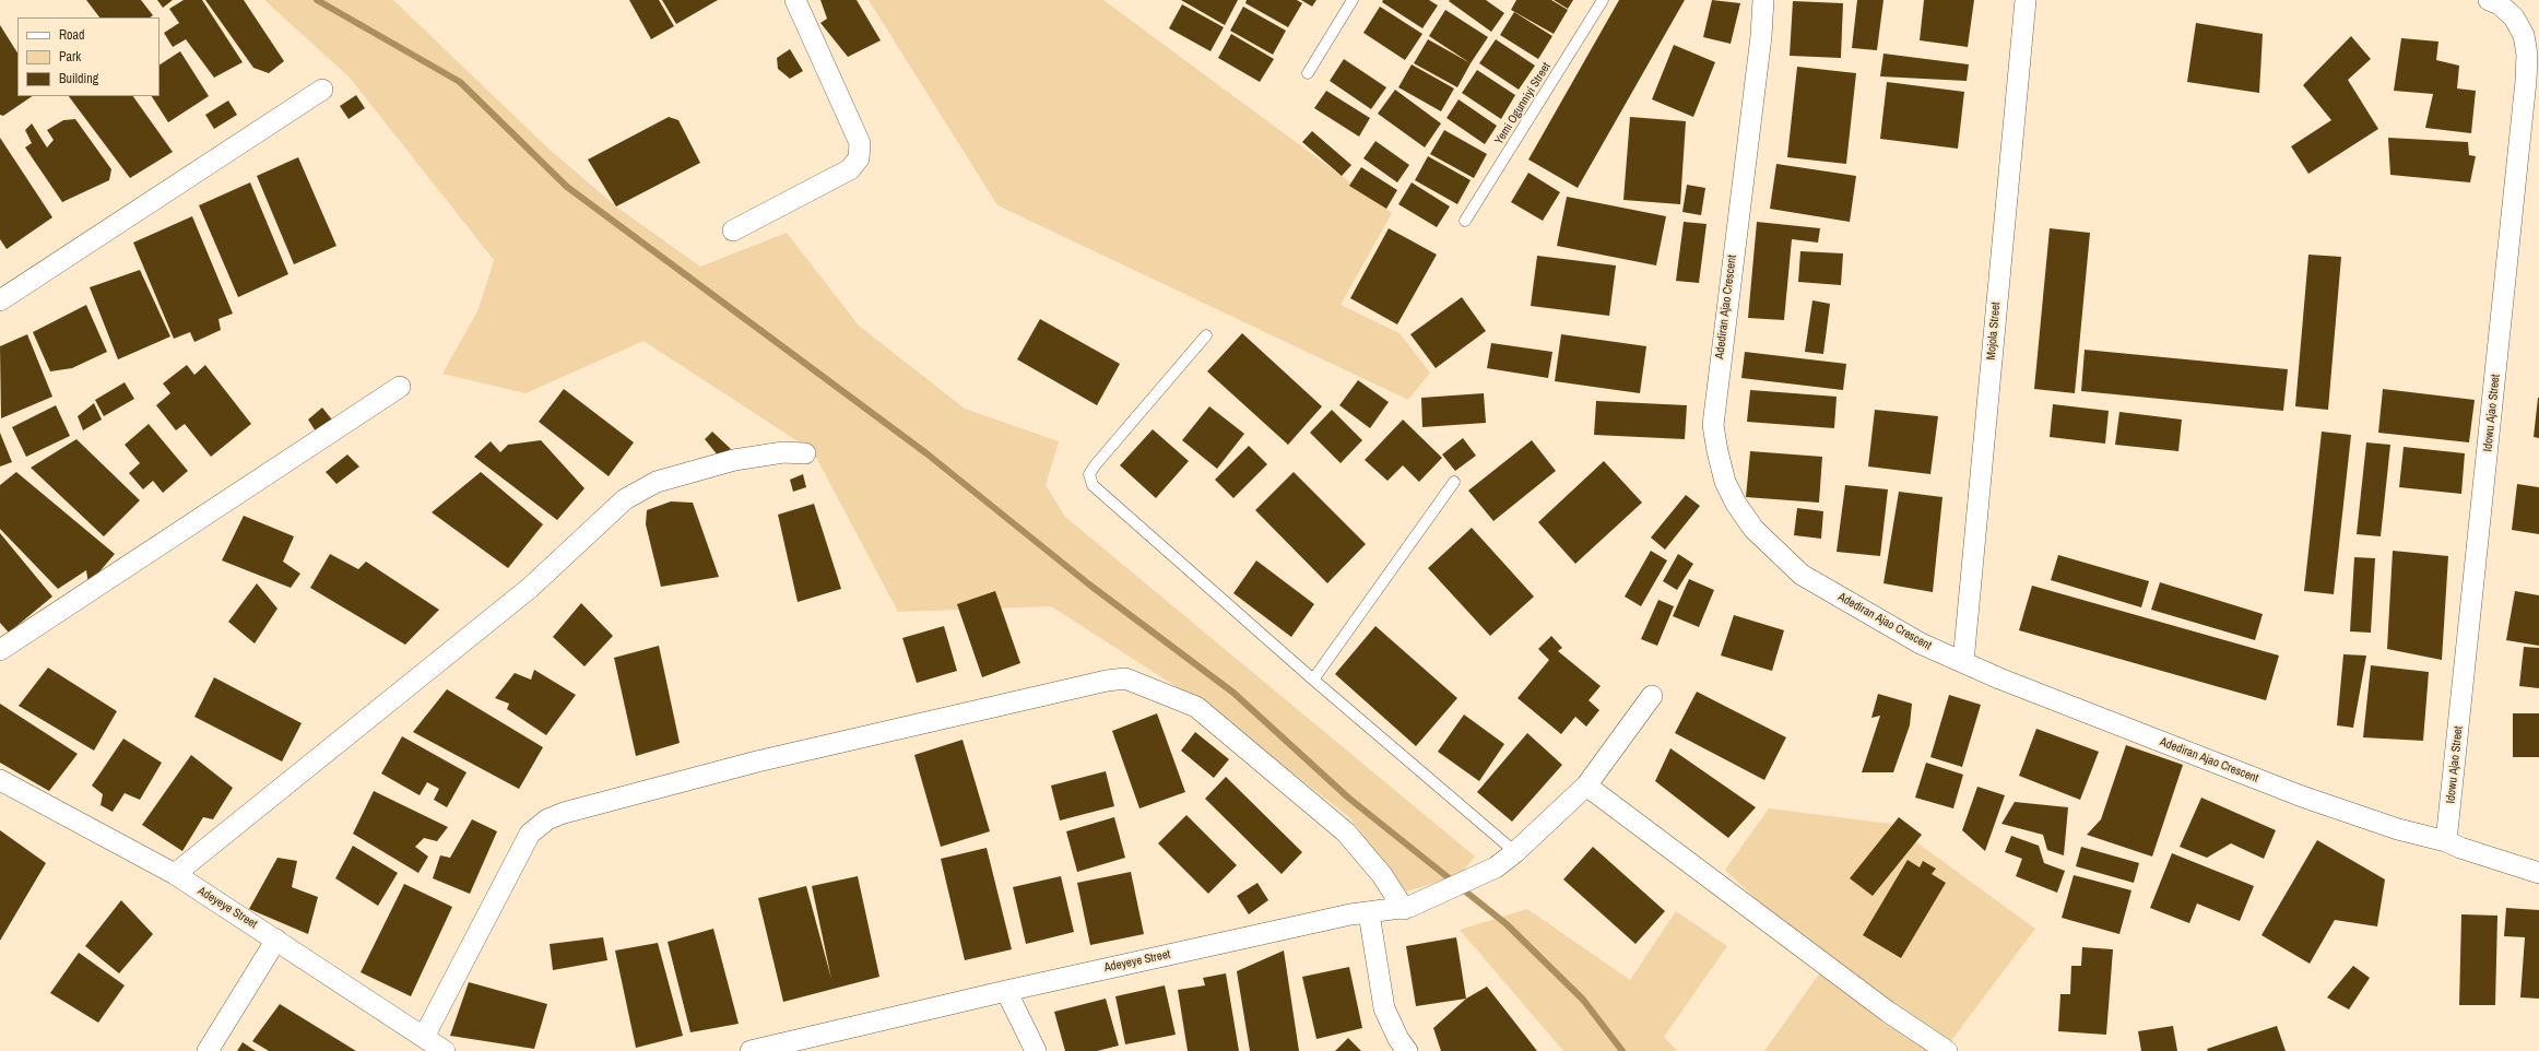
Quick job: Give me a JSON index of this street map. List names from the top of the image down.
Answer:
{
  "streets": {
    "street": [
      "Adediran Ajao Crescent",
      "Mojola Street",
      "Idowu Ajao Street",
      "Adeyeye Street"
    ],
    "lane": ["Yemi Ogunniyi Street"]
  },
  "crossings": [
    ["Adediran Ajao Crescent", "Mojola Street"],
    ["Adediran Ajao Crescent", "Idowu Ajao Street"]
  ],
  "legend": ["Road", "Park", "Building"]
}
